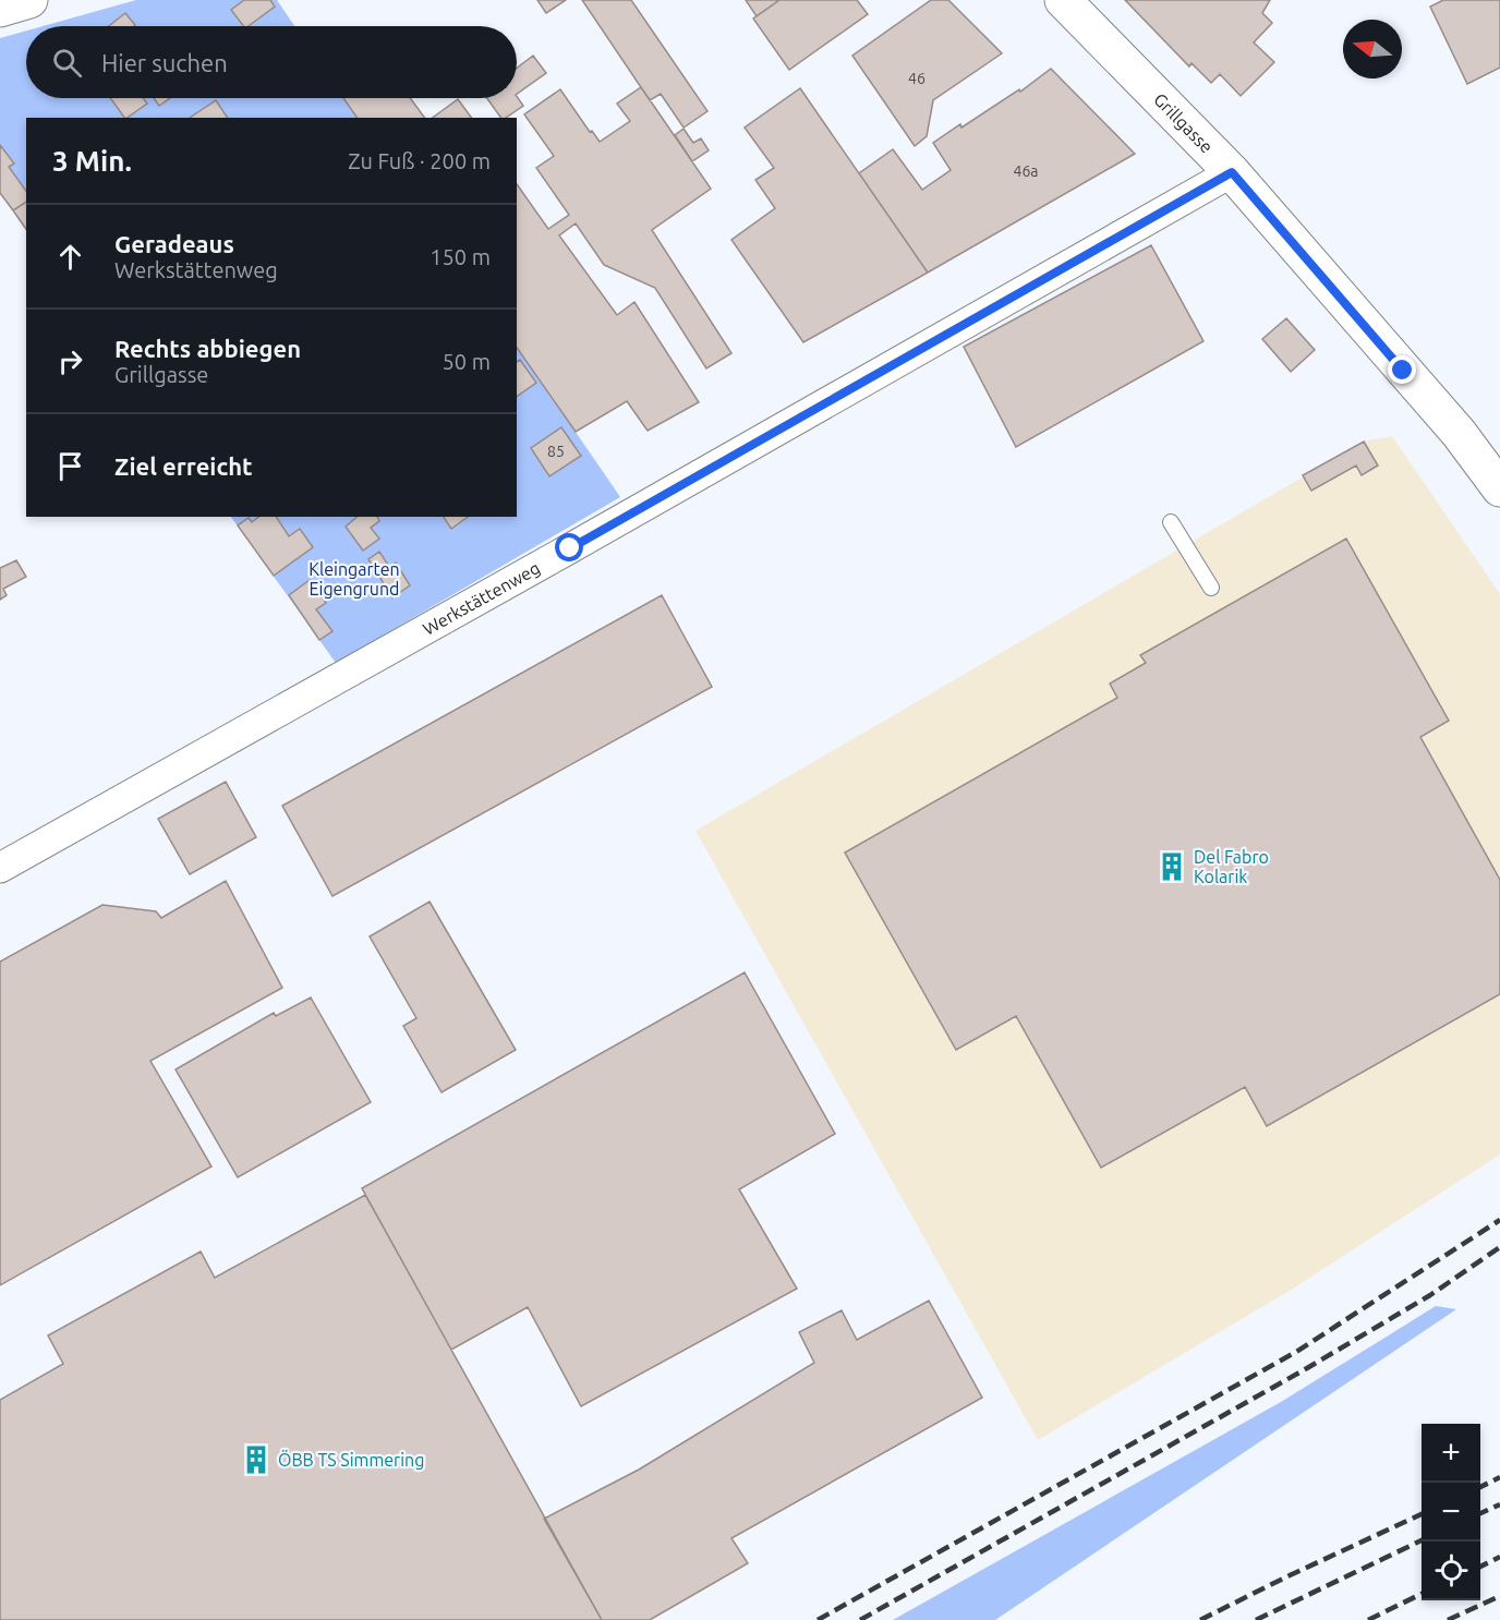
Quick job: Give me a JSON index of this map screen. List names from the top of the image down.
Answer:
{
  "streets": {
    "main road": ["Grillgasse"],
    "street": ["Werkstättenweg"]
  },
  "crossings": [
    ["Grillgasse", "Werkstättenweg"]
  ],
  "parks": ["Kleingarten Eigengrund"],
  "places": {
    "building": ["Del Fabro Kolarik", "ÖBB TS Simmering"]
  },
  "house_numbers": ["46", "46a", "85"],
  "north": "left",
  "page": {
    "search": "Hier suchen",
    "heading": ["3 Min.", "Zu Fuß · 200 m"],
    "list": [
      ["Geradeaus", "Werkstättenweg", "150 m"],
      ["Rechts abbiegen", "Grillgasse", "50 m"],
      "Ziel erreicht"
    ],
    "map_buttons": ["+", "−"]
  }
}
